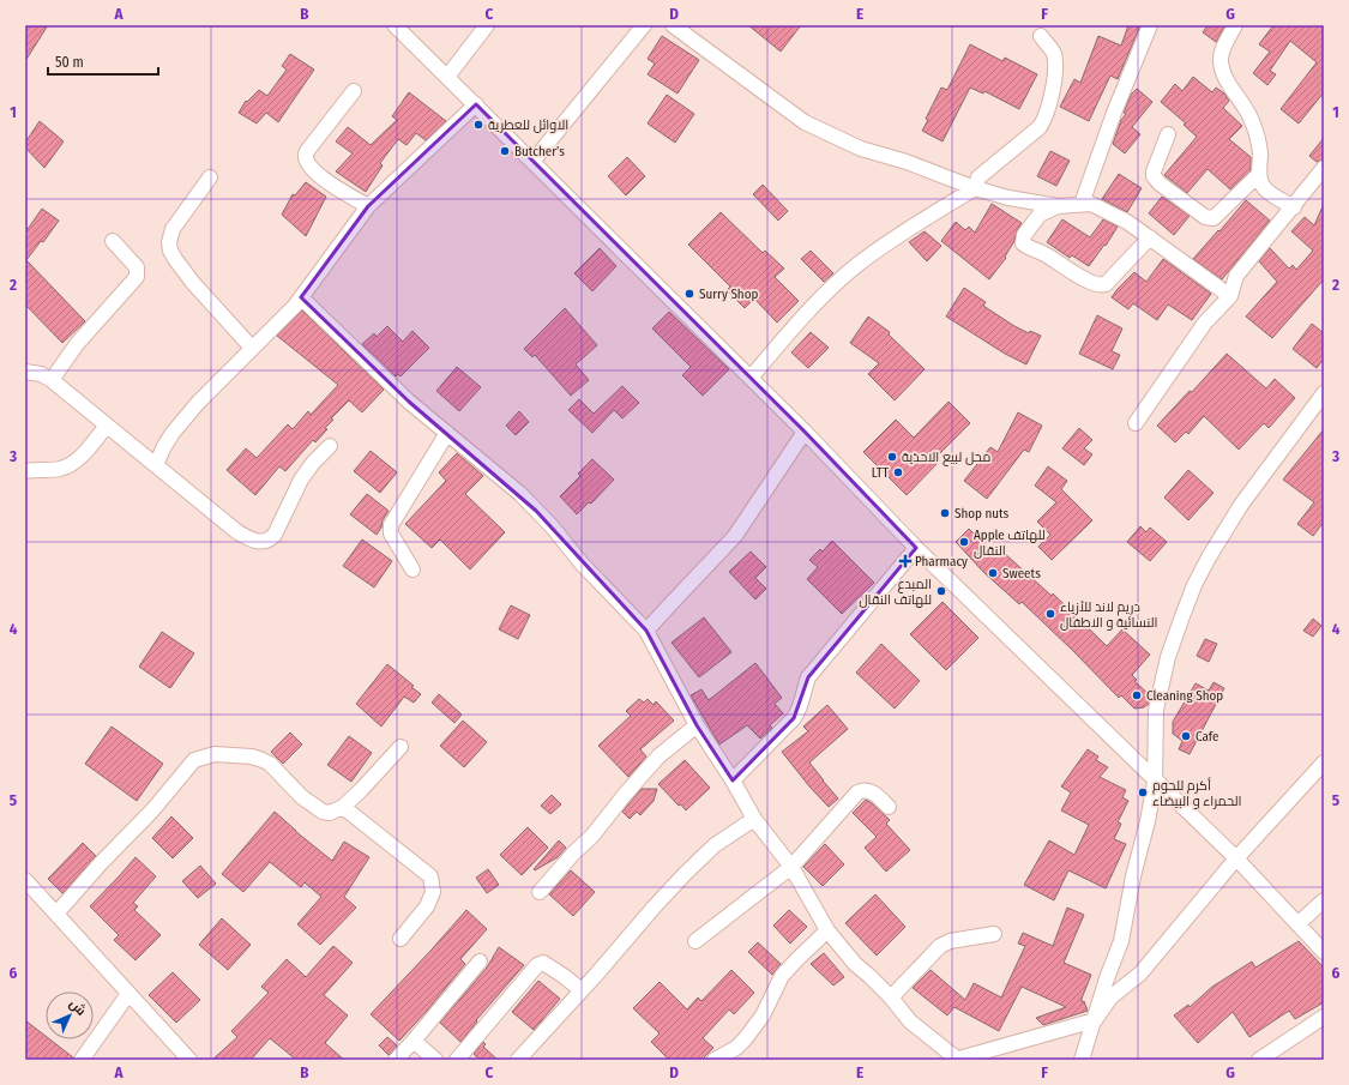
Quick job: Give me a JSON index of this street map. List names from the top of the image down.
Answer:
{
  "places": {
    "other": [
      "الاوائل للعطرية",
      "Butcher’s",
      "Surry Shop",
      "محل لبيع الاحذية",
      "LTT",
      "Shop nuts",
      "Apple للهاتف النقال",
      "Sweets",
      "المبدع للهاتف النقال",
      "دريم لاند للأزياء النسائية و الاطفال",
      "Cleaning Shop",
      "Cafe",
      "أكرم للحوم الحمراء و البيضاء"
    ],
    "health": ["Pharmacy"]
  },
  "scale_bar": "50 m",
  "north": "top right",
  "grid": {
    "columns": [
      "A",
      "B",
      "C",
      "D",
      "E",
      "F",
      "G"
    ],
    "rows": [
      "1",
      "2",
      "3",
      "4",
      "5",
      "6"
    ]
  }
}
